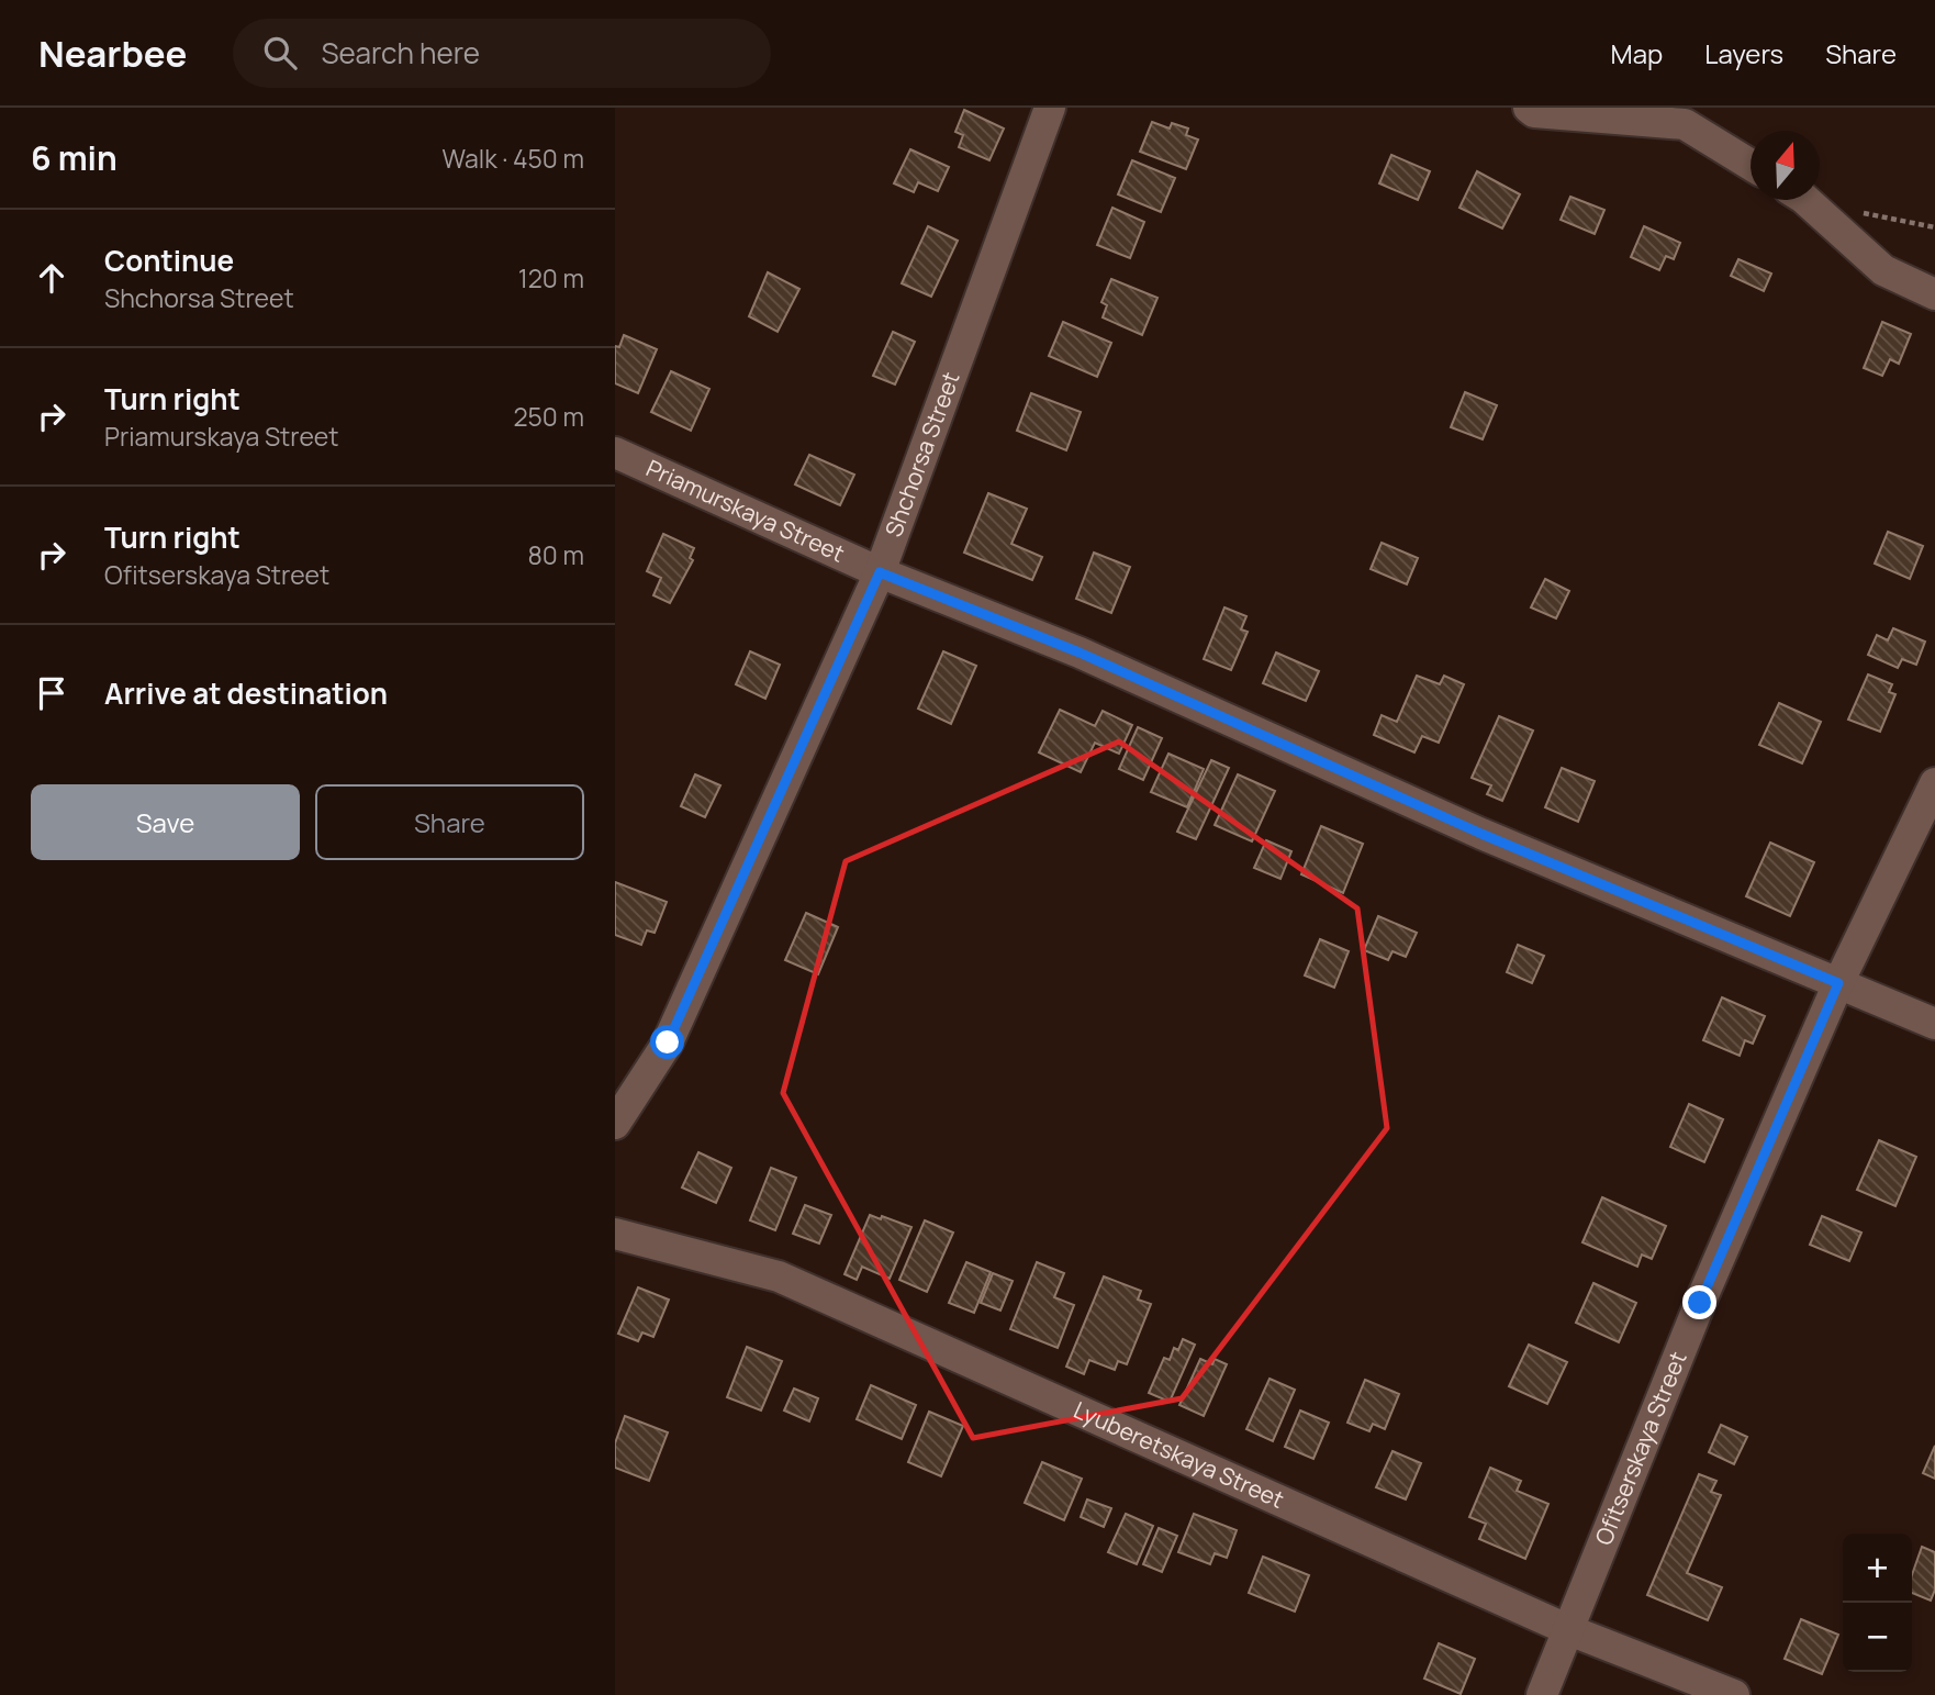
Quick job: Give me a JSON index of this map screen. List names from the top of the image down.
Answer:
{
  "streets": {
    "street": [
      "Shchorsa Street",
      "Priamurskaya Street",
      "Ofitserskaya Street",
      "Lyuberetskaya Street"
    ]
  },
  "crossings": [
    ["Shchorsa Street", "Priamurskaya Street"],
    ["Priamurskaya Street", "Ofitserskaya Street"],
    ["Ofitserskaya Street", "Lyuberetskaya Street"]
  ],
  "north": "top",
  "page": {
    "header": "Nearbee",
    "search": "Search here",
    "nav": ["Map", "Layers", "Share"],
    "heading": ["6 min", "Walk · 450 m"],
    "list": [
      ["Continue", "Shchorsa Street", "120 m"],
      ["Turn right", "Priamurskaya Street", "250 m"],
      ["Turn right", "Ofitserskaya Street", "80 m"],
      "Arrive at destination"
    ],
    "buttons": ["Save", "Share"],
    "map_buttons": ["+", "−"]
  }
}
